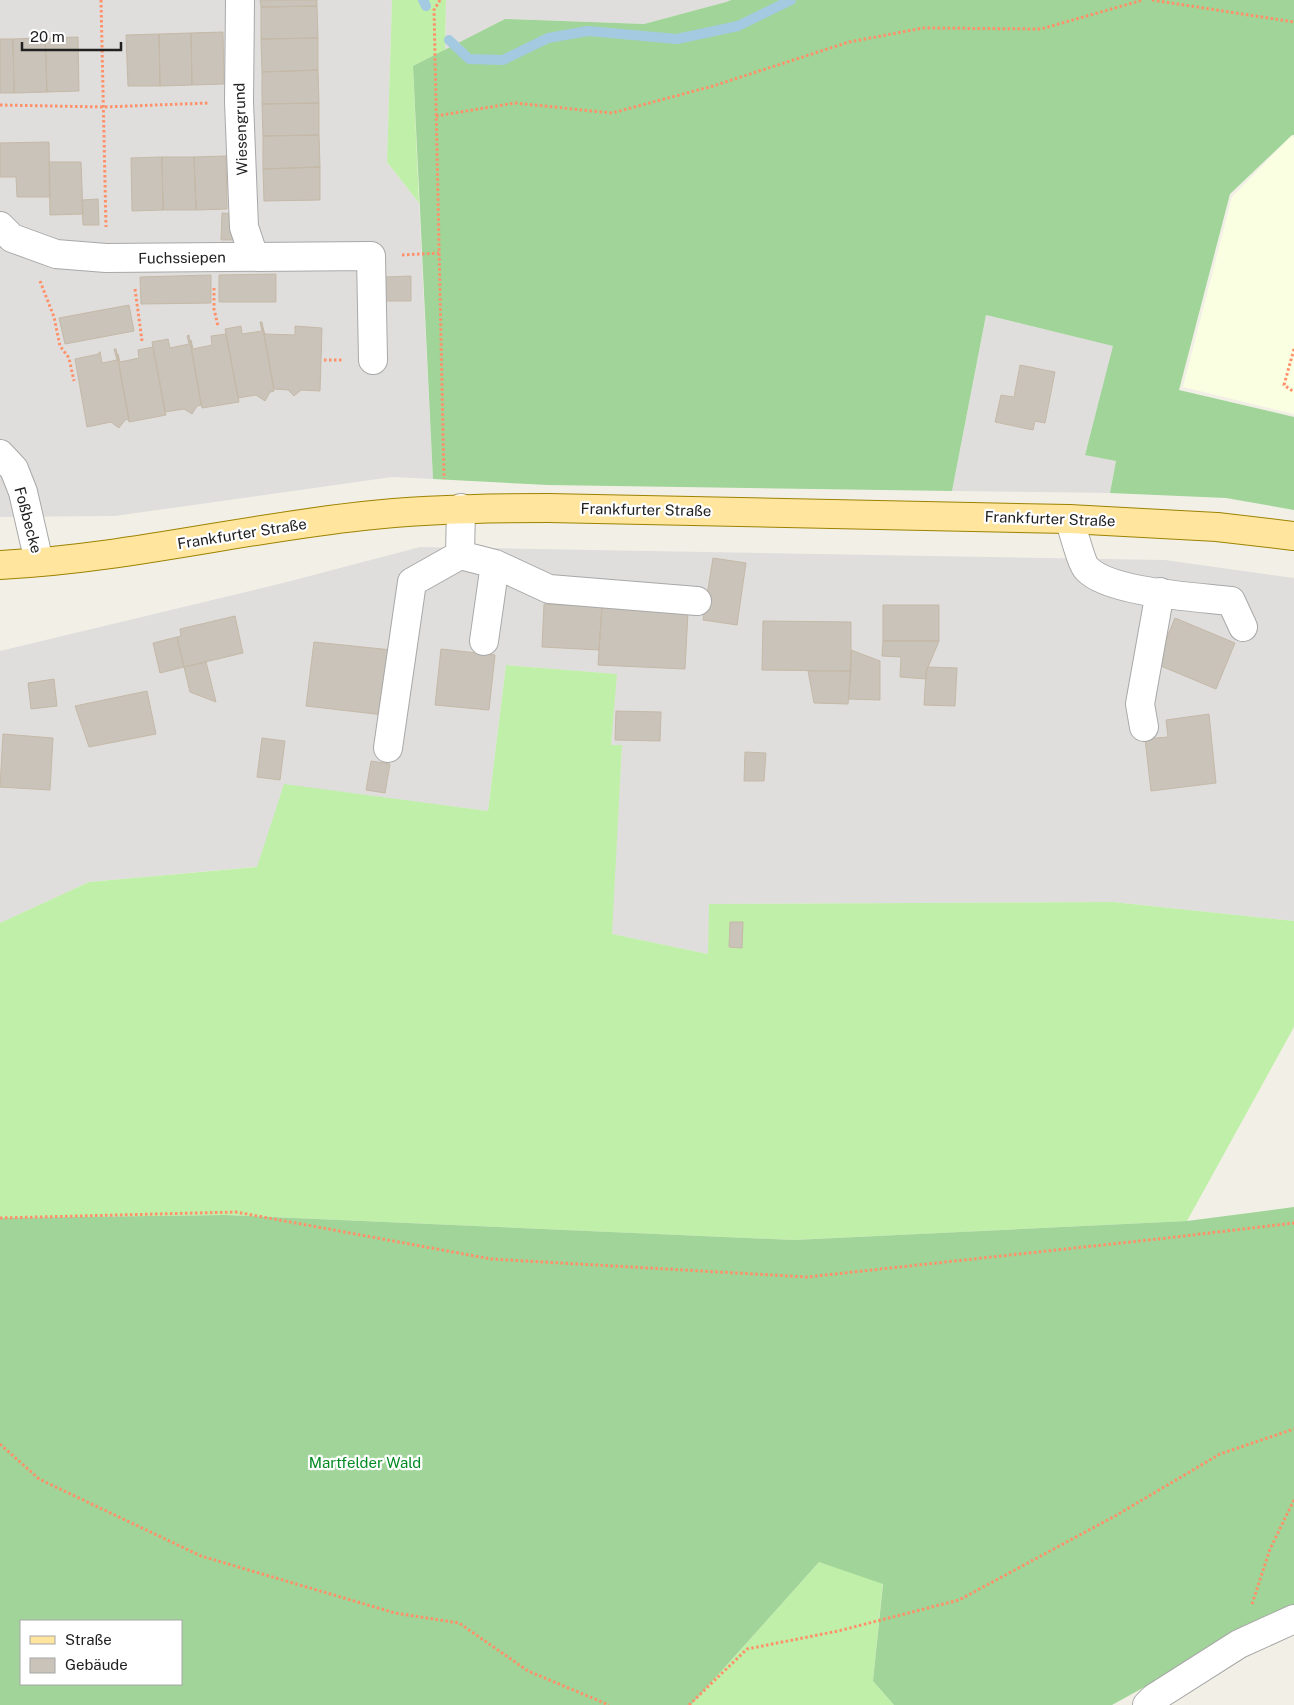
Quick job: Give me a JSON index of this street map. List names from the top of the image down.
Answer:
{
  "streets": {
    "main road": ["Frankfurter Straße"],
    "street": ["Wiesengrund", "Fuchssiepen", "Foßbecke"]
  },
  "crossings": [
    ["Wiesengrund", "Fuchssiepen"],
    ["Frankfurter Straße", "Foßbecke"]
  ],
  "parks": ["Martfelder Wald"],
  "legend": ["Straße", "Gebäude"],
  "scale_bar": "20 m"
}
